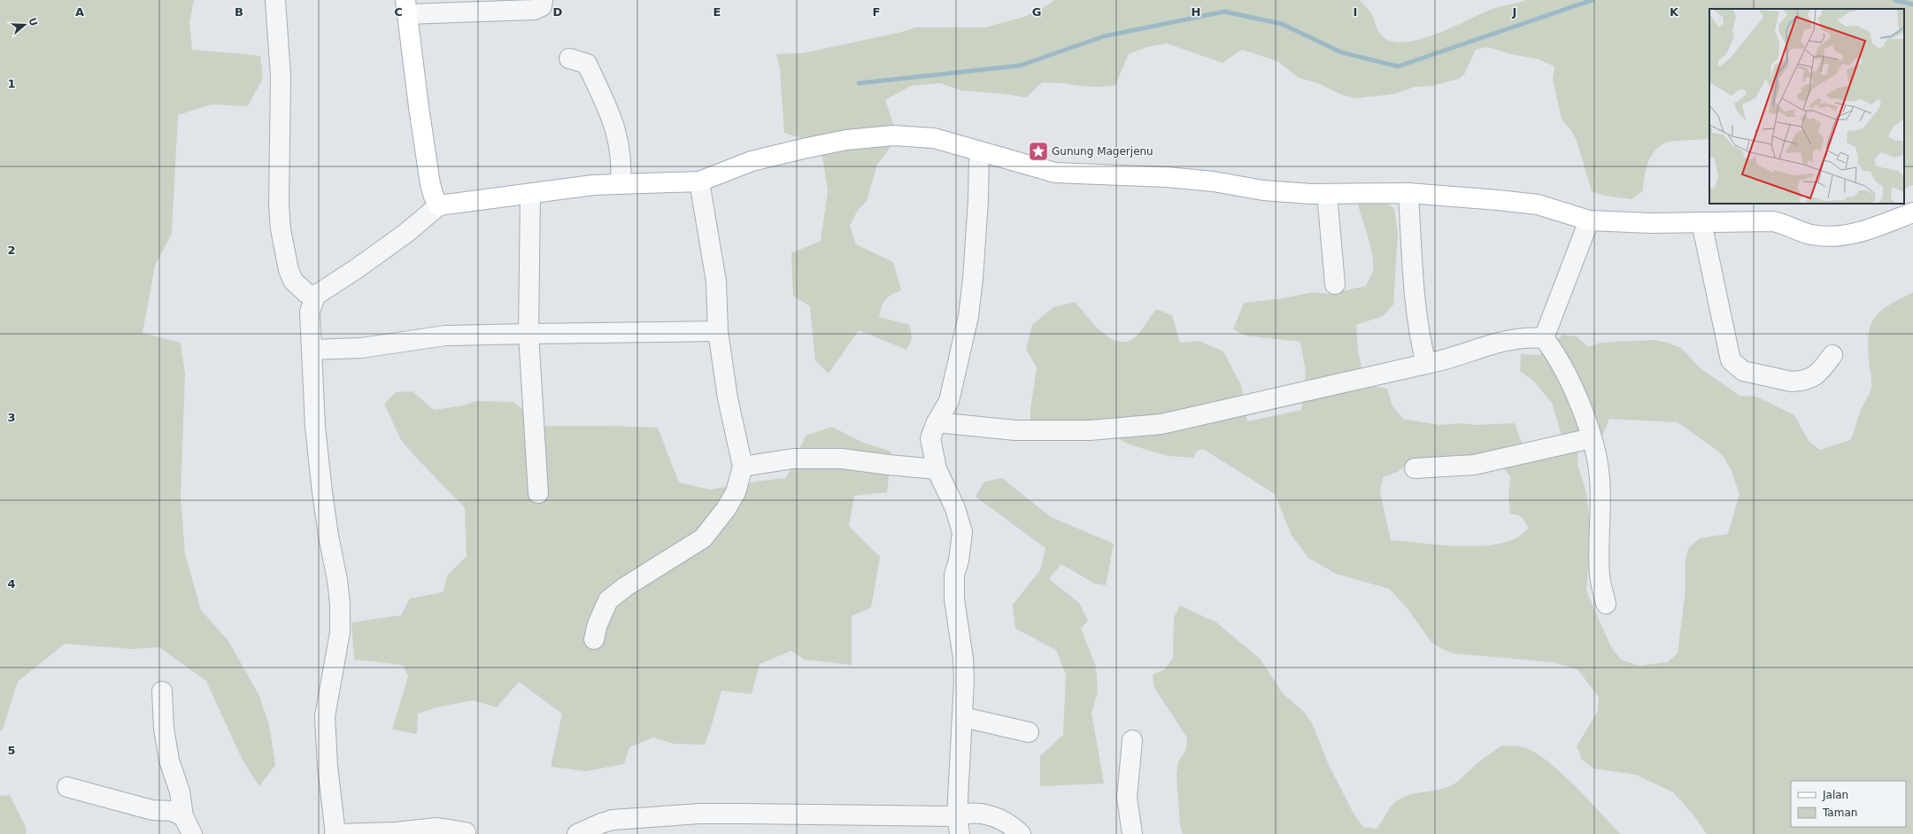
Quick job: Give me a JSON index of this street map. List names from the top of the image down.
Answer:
{
  "places": {
    "place": ["Gunung Magerjenu"]
  },
  "legend": ["Jalan", "Taman"],
  "north": "right",
  "grid": {
    "columns": [
      "A",
      "B",
      "C",
      "D",
      "E",
      "F",
      "G",
      "H",
      "I",
      "J",
      "K"
    ],
    "rows": [
      "1",
      "2",
      "3",
      "4",
      "5"
    ]
  }
}
